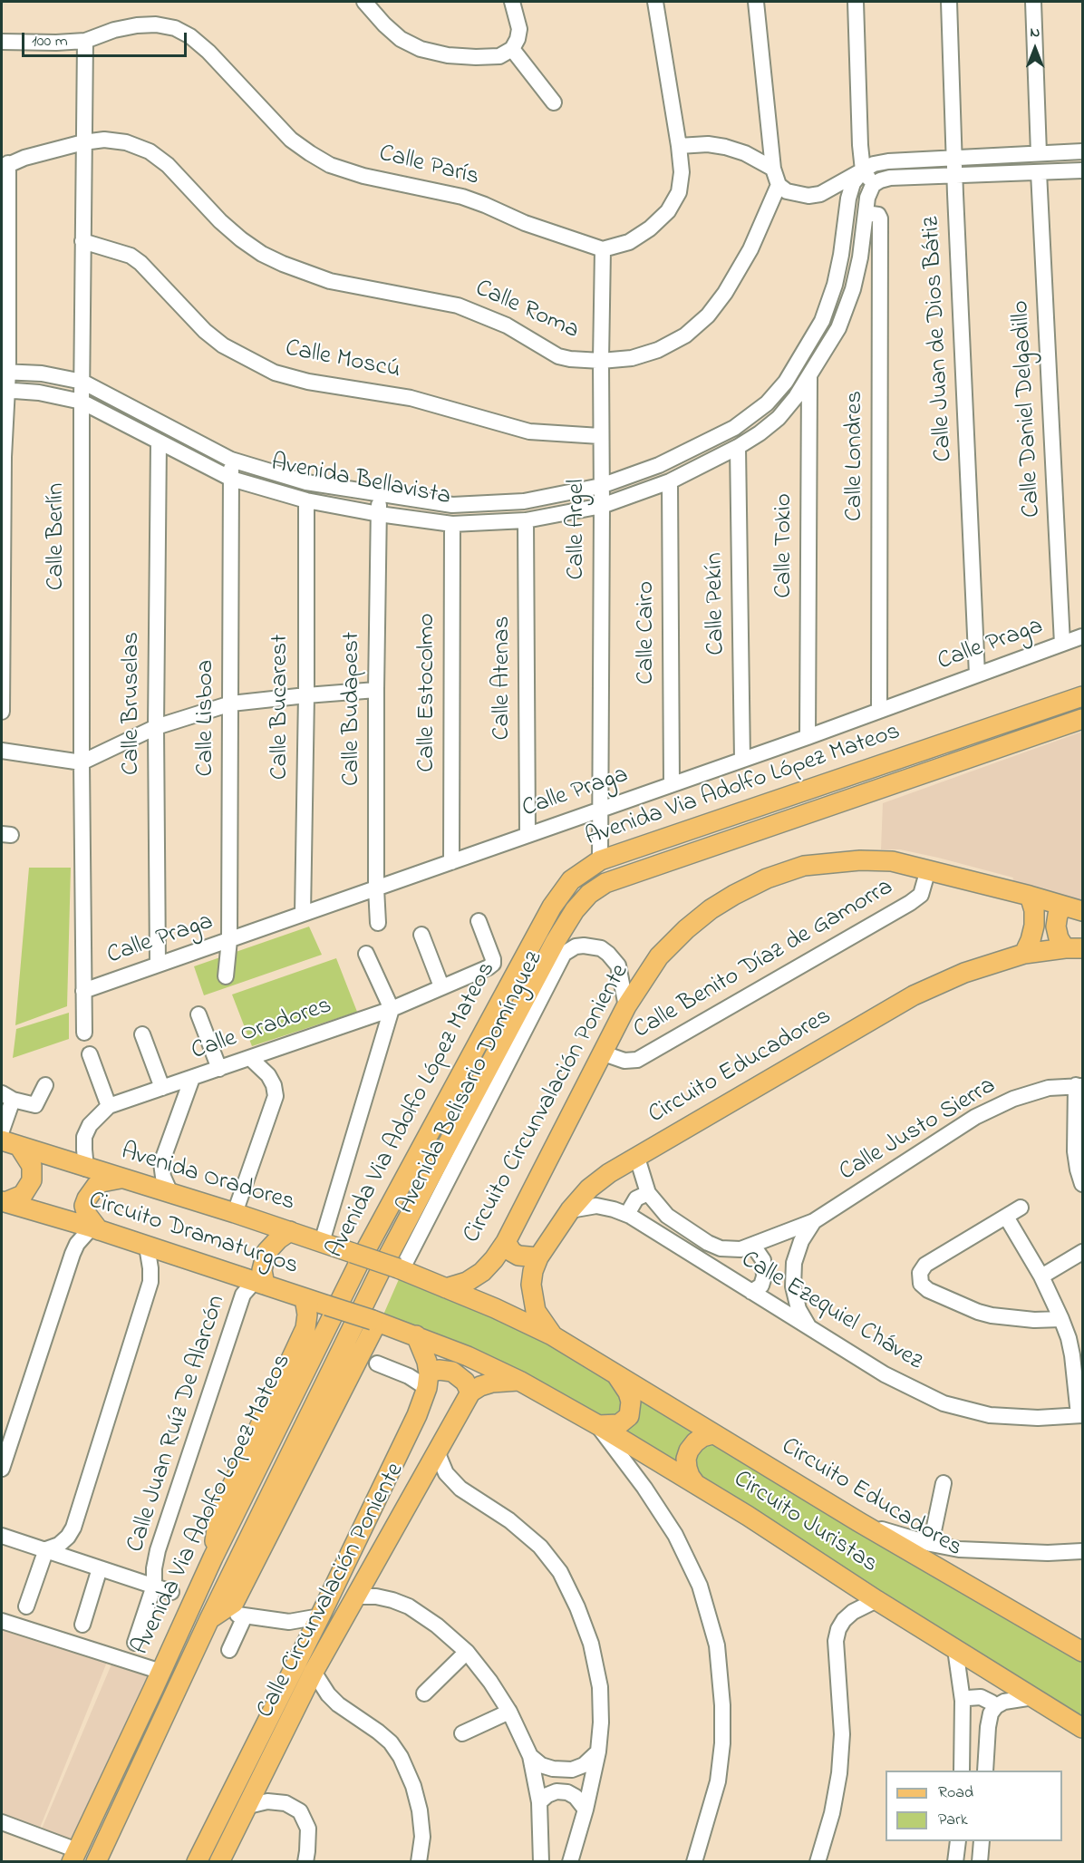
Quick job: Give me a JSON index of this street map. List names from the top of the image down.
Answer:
{
  "streets": {
    "main road": [
      "Avenida Via Adolfo López Mateos",
      "Circuito Educadores",
      "Circuito Circunvalación Poniente",
      "Avenida Oradores",
      "Circuito Dramaturgos",
      "Circuito Juristas",
      "Calle Circunvalación Poniente"
    ],
    "street": [
      "Calle París",
      "Calle Roma",
      "Calle Juan de Dios Bátiz",
      "Calle Moscú",
      "Calle Daniel Delgadillo",
      "Calle Londres",
      "Avenida Bellavista",
      "Calle Argel",
      "Calle Berlín",
      "Calle Tokio",
      "Calle Pekín",
      "Calle Cairo",
      "Calle Praga",
      "Calle Atenas",
      "Calle Estocolmo",
      "Calle Bruselas",
      "Calle Bucarest",
      "Calle Budapest",
      "Calle Lisboa",
      "Calle Benito Díaz de Gamorra",
      "Calle Oradores",
      "Avenida Belisario Domínguez",
      "Calle Justo Sierra",
      "Calle Ezequiel Chávez",
      "Calle Juan Ruíz De Alarcón"
    ]
  },
  "crossings": [
    ["Calle París", "Calle Argel"],
    ["Calle París", "Calle Berlín"],
    ["Calle Roma", "Calle Argel"],
    ["Calle Roma", "Calle Berlín"],
    ["Calle Juan de Dios Bátiz", "Calle Praga"],
    ["Calle Moscú", "Calle Argel"],
    ["Calle Moscú", "Calle Berlín"],
    ["Calle Daniel Delgadillo", "Calle Praga"],
    ["Calle Londres", "Avenida Bellavista"],
    ["Calle Londres", "Calle Praga"],
    ["Avenida Bellavista", "Calle Argel"],
    ["Avenida Bellavista", "Calle Berlín"],
    ["Avenida Bellavista", "Calle Tokio"],
    ["Avenida Bellavista", "Calle Pekín"],
    ["Avenida Bellavista", "Calle Cairo"],
    ["Avenida Bellavista", "Calle Atenas"],
    ["Avenida Bellavista", "Calle Estocolmo"],
    ["Avenida Bellavista", "Calle Bruselas"],
    ["Avenida Bellavista", "Calle Bucarest"],
    ["Avenida Bellavista", "Calle Budapest"],
    ["Avenida Bellavista", "Calle Lisboa"],
    ["Calle Argel", "Calle Praga"],
    ["Calle Argel", "Avenida Via Adolfo López Mateos"],
    ["Calle Berlín", "Calle Praga"],
    ["Calle Tokio", "Calle Praga"],
    ["Calle Pekín", "Calle Praga"],
    ["Calle Cairo", "Calle Praga"],
    ["Calle Praga", "Calle Atenas"],
    ["Calle Praga", "Calle Estocolmo"],
    ["Calle Praga", "Calle Bruselas"],
    ["Calle Praga", "Calle Bucarest"],
    ["Calle Praga", "Calle Budapest"],
    ["Calle Praga", "Calle Lisboa"],
    ["Calle Benito Díaz de Gamorra", "Circuito Circunvalación Poniente"],
    ["Calle Oradores", "Avenida Oradores"],
    ["Circuito Educadores", "Avenida Belisario Domínguez"],
    ["Circuito Educadores", "Circuito Circunvalación Poniente"],
    ["Circuito Educadores", "Calle Justo Sierra"],
    ["Circuito Educadores", "Avenida Oradores"],
    ["Circuito Educadores", "Calle Ezequiel Chávez"],
    ["Avenida Belisario Domínguez", "Circuito Circunvalación Poniente"],
    ["Avenida Belisario Domínguez", "Avenida Oradores"],
    ["Calle Justo Sierra", "Calle Ezequiel Chávez"],
    ["Circuito Dramaturgos", "Calle Juan Ruíz De Alarcón"],
    ["Circuito Dramaturgos", "Circuito Juristas"]
  ],
  "legend": ["Road", "Park"],
  "scale_bar": "100 m",
  "north": "top"
}
